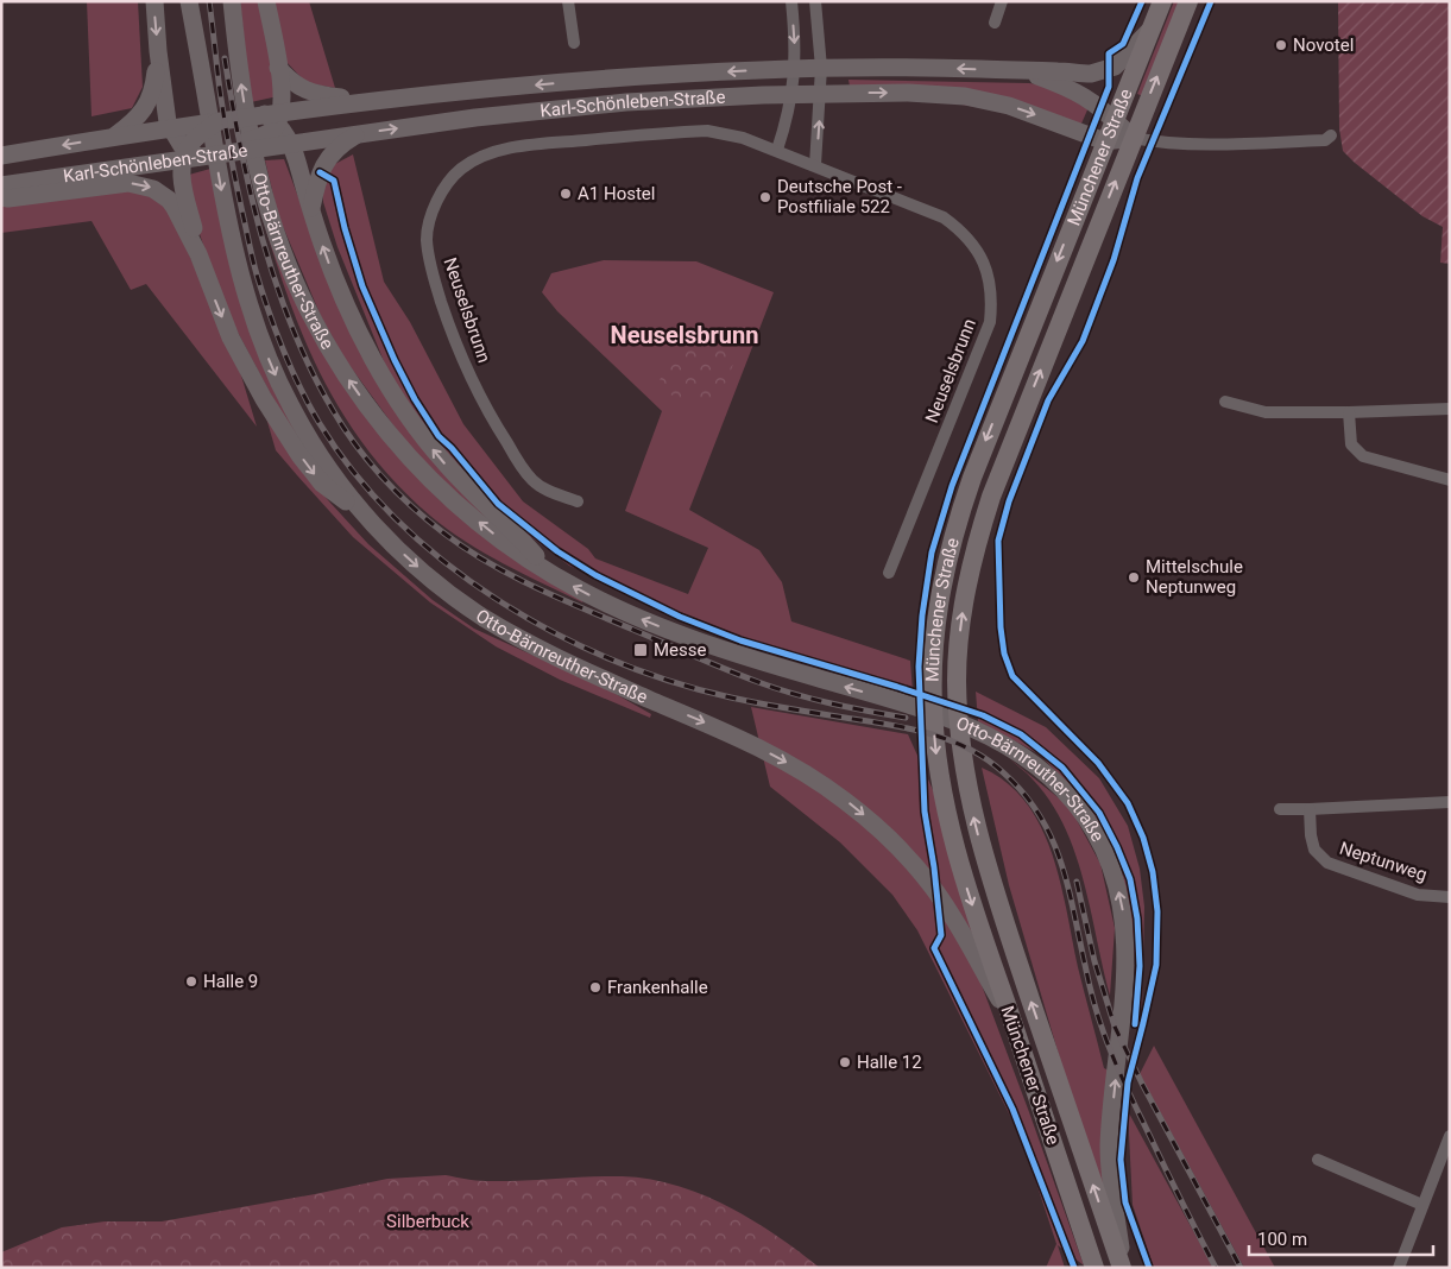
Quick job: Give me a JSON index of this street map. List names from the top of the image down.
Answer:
{
  "streets": {
    "main road": ["Karl-Schönleben-Straße", "Münchener Straße", "Otto-Bärnreuther-Straße"],
    "street": ["Neuselsbrunn", "Neptunweg"]
  },
  "crossings": [
    ["Karl-Schönleben-Straße", "Münchener Straße"],
    ["Karl-Schönleben-Straße", "Otto-Bärnreuther-Straße"],
    ["Münchener Straße", "Otto-Bärnreuther-Straße"]
  ],
  "districts": ["Neuselsbrunn"],
  "parks": ["Silberbuck"],
  "places": {
    "other": [
      "Novotel",
      "A1 Hostel",
      "Deutsche Post - Postfiliale 522",
      "Mittelschule Neptunweg",
      "Halle 9",
      "Frankenhalle",
      "Halle 12"
    ],
    "transit": ["Messe"]
  },
  "scale_bar": "100 m"
}
